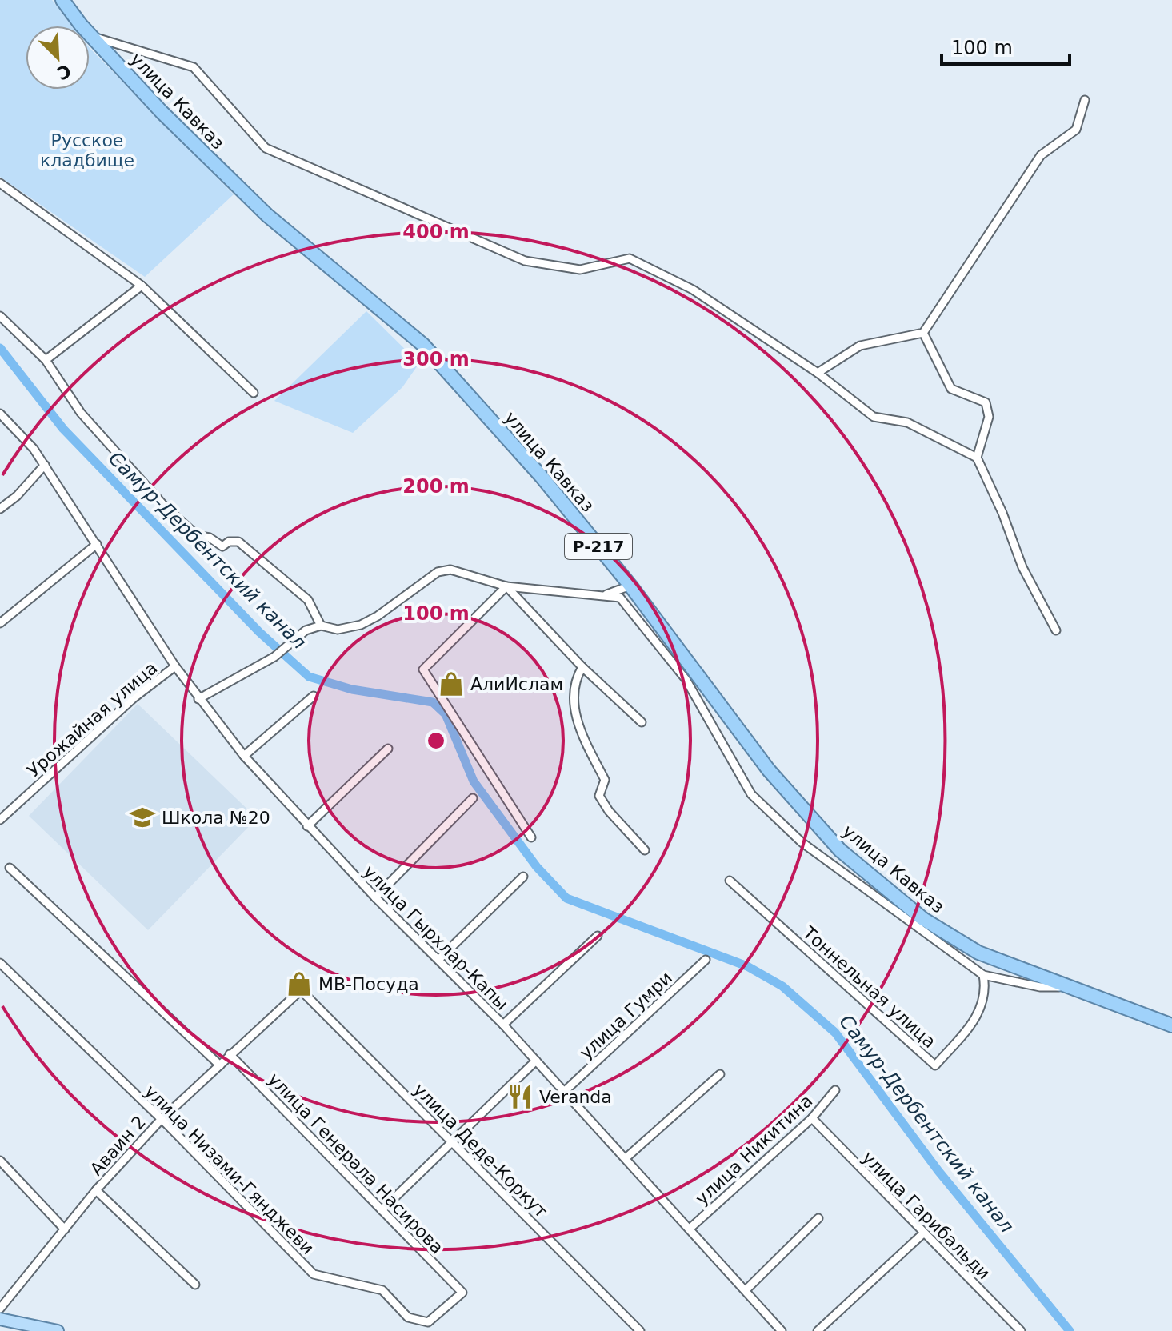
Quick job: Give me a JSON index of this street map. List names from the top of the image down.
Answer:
{
  "streets": {
    "highway": ["улица Кавказ", "Р-217"],
    "street": [
      "Урожайная улица",
      "улица Гырхлар-Капы",
      "Тоннельная улица",
      "улица Гумри",
      "Аваин 2",
      "улица Никитина",
      "улица Деде-Коркут",
      "улица Генерала Насирова",
      "улица Низами-Гянджеви",
      "улица Гарибальди"
    ]
  },
  "crossings": [
    ["Урожайная улица", "улица Гырхлар-Капы"],
    ["улица Гырхлар-Капы", "улица Гумри"],
    ["улица Гырхлар-Капы", "улица Никитина"],
    ["Аваин 2", "улица Деде-Коркут"],
    ["Аваин 2", "улица Генерала Насирова"],
    ["Аваин 2", "улица Низами-Гянджеви"],
    ["улица Никитина", "улица Гарибальди"],
    ["улица Генерала Насирова", "улица Низами-Гянджеви"]
  ],
  "water": ["Самур-Дербентский канал"],
  "parks": ["Русское кладбище"],
  "places": {
    "shop": ["АлиИслам", "МВ-Посуда"],
    "school or university": ["Школа №20"],
    "restaurant": ["Veranda"]
  },
  "scale_bar": "100 m",
  "north": "bottom right",
  "rings": [
    "400 m",
    "300 m",
    "200 m",
    "100 m"
  ]
}
